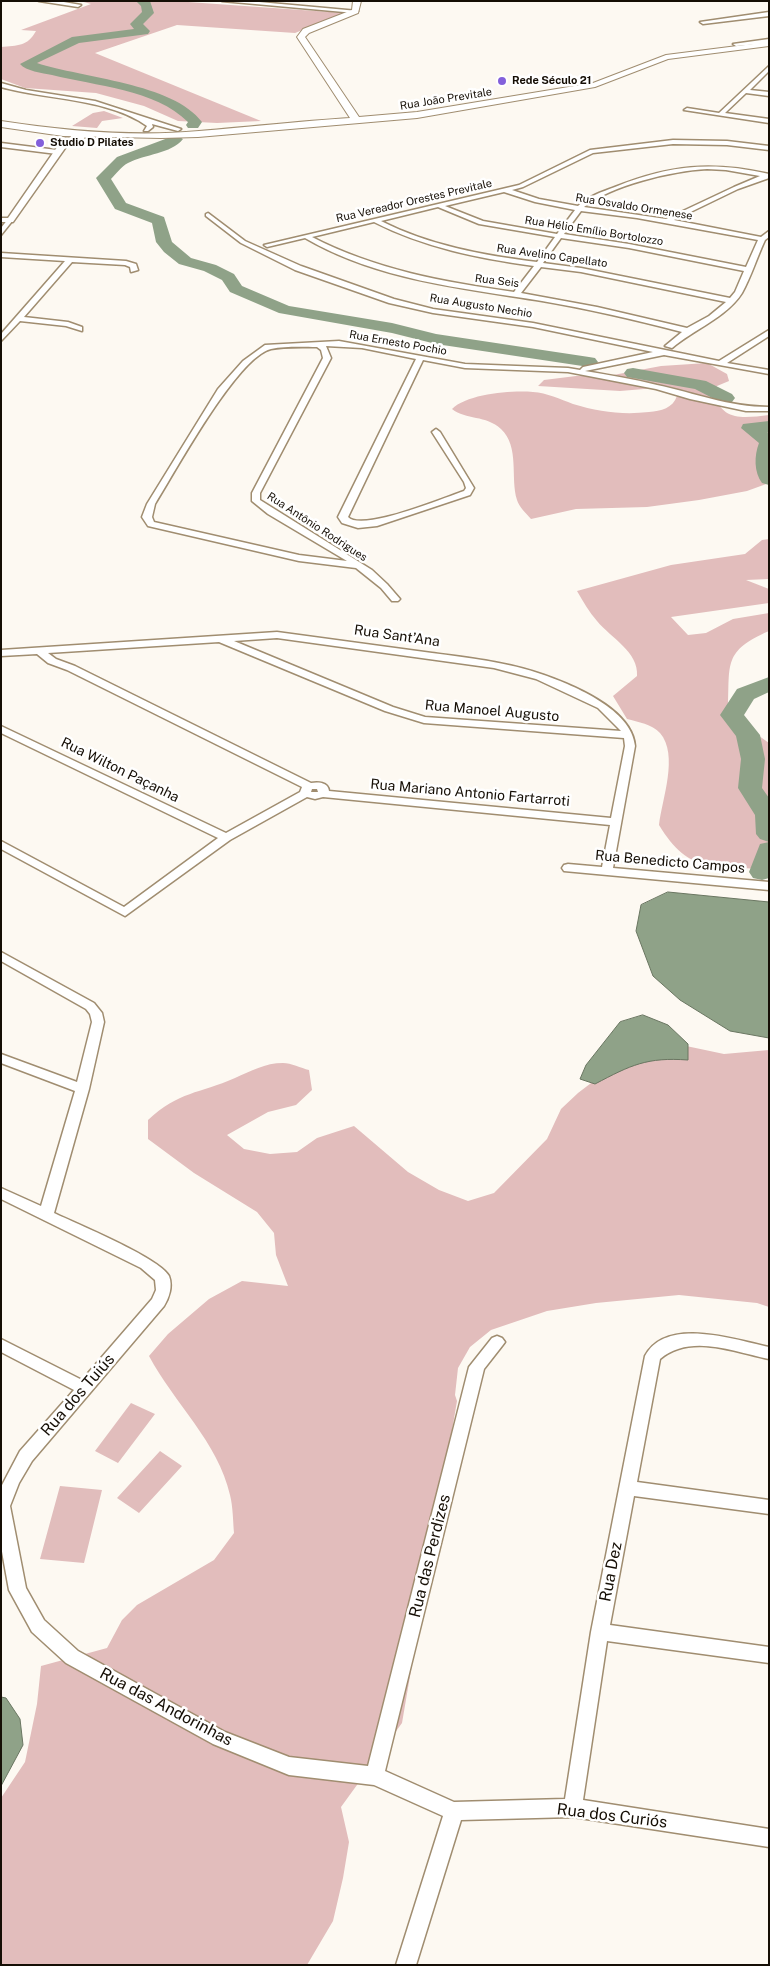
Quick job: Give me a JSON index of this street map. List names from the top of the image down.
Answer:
{
  "streets": {
    "main road": ["Rua João Previtale"],
    "street": [
      "Rua Vereador Orestes Previtale",
      "Rua Osvaldo Ormenese",
      "Rua Hélio Emílio Bortolozzo",
      "Rua Avelino Capellato",
      "Rua Seis",
      "Rua Augusto Nechio",
      "Rua Ernesto Pochio",
      "Rua Antônio Rodrigues",
      "Rua Sant’Ana",
      "Rua Manoel Augusto",
      "Rua Wilton Paçanha",
      "Rua Mariano Antonio Fartarroti",
      "Rua Benedicto Campos",
      "Rua dos Tuiús",
      "Rua das Perdizes",
      "Rua Dez",
      "Rua das Andorinhas",
      "Rua dos Curiós"
    ]
  },
  "crossings": [
    ["Rua Vereador Orestes Previtale", "Rua Osvaldo Ormenese"],
    ["Rua Vereador Orestes Previtale", "Rua Hélio Emílio Bortolozzo"],
    ["Rua Vereador Orestes Previtale", "Rua Avelino Capellato"],
    ["Rua Vereador Orestes Previtale", "Rua Seis"],
    ["Rua Ernesto Pochio", "Rua Antônio Rodrigues"],
    ["Rua Sant’Ana", "Rua Manoel Augusto"],
    ["Rua dos Tuiús", "Rua das Andorinhas"],
    ["Rua das Perdizes", "Rua das Andorinhas"],
    ["Rua Dez", "Rua dos Curiós"],
    ["Rua das Andorinhas", "Rua dos Curiós"]
  ],
  "places": ["Rede Século 21", "Studio D Pilates"]
}
